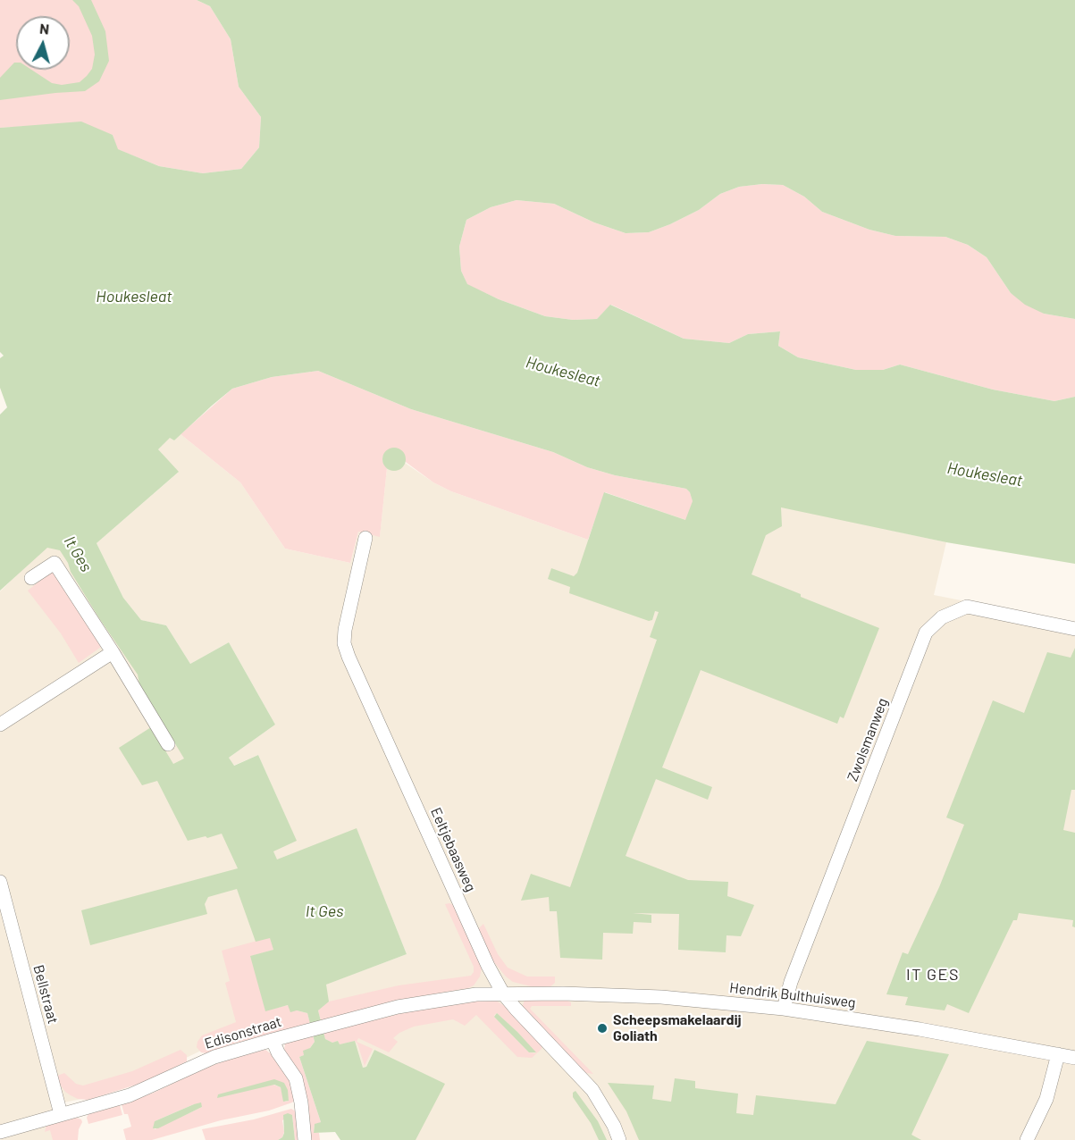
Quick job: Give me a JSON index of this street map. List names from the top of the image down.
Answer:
{
  "streets": {
    "street": [
      "Zwolsmanweg",
      "Eeltjebaasweg",
      "Bellstraat",
      "Hendrik Bulthuisweg",
      "Edisonstraat"
    ]
  },
  "crossings": [
    ["Zwolsmanweg", "Hendrik Bulthuisweg"],
    ["Eeltjebaasweg", "Hendrik Bulthuisweg"],
    ["Eeltjebaasweg", "Edisonstraat"],
    ["Bellstraat", "Edisonstraat"],
    ["Hendrik Bulthuisweg", "Edisonstraat"]
  ],
  "districts": ["IT GES"],
  "water": ["Houkesleat", "It Ges"],
  "places": ["Scheepsmakelaardij Goliath"],
  "north": "top"
}
